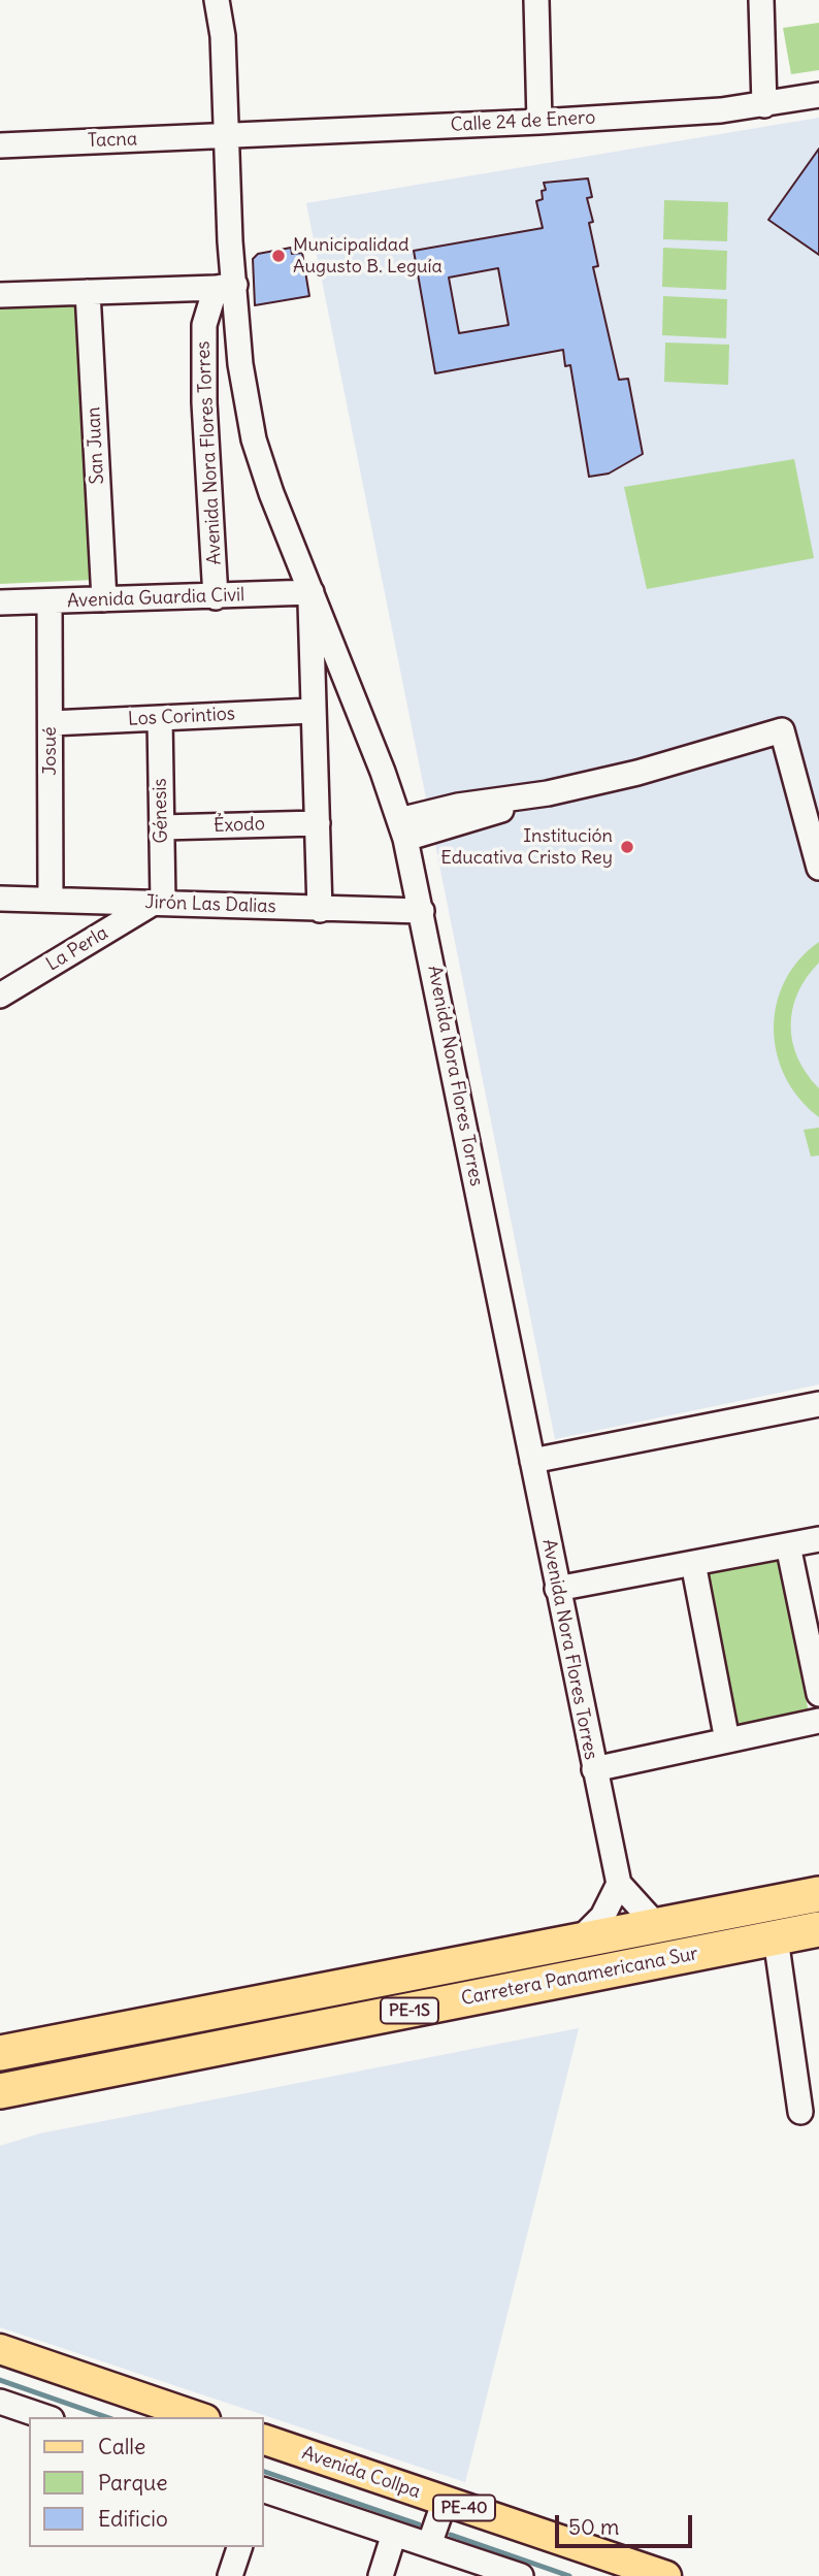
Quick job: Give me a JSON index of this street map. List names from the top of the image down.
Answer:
{
  "streets": {
    "highway": ["Carretera Panamericana Sur", "PE-1S"],
    "main road": ["Avenida Collpa", "PE-40"],
    "street": [
      "Calle 24 de Enero",
      "Tacna",
      "San Juan",
      "Avenida Nora Flores Torres",
      "Avenida Guardia Civil",
      "Los Corintios",
      "Josué",
      "Génesis",
      "Éxodo",
      "Jirón Las Dalias",
      "La Perla"
    ]
  },
  "crossings": [
    ["Calle 24 de Enero", "Tacna"],
    ["Calle 24 de Enero", "Avenida Nora Flores Torres"],
    ["Tacna", "Avenida Nora Flores Torres"],
    ["San Juan", "Avenida Guardia Civil"],
    ["Avenida Nora Flores Torres", "Avenida Guardia Civil"],
    ["Avenida Nora Flores Torres", "Jirón Las Dalias"],
    ["Avenida Nora Flores Torres", "Carretera Panamericana Sur"],
    ["Avenida Guardia Civil", "Josué"],
    ["Los Corintios", "Josué"],
    ["Los Corintios", "Génesis"],
    ["Josué", "Jirón Las Dalias"],
    ["Génesis", "Éxodo"],
    ["Génesis", "Jirón Las Dalias"],
    ["Génesis", "La Perla"],
    ["Jirón Las Dalias", "La Perla"]
  ],
  "places": ["Municipalidad Augusto B. Leguía", "Institución Educativa Cristo Rey"],
  "legend": ["Calle", "Parque", "Edificio"],
  "scale_bar": "50 m"
}
